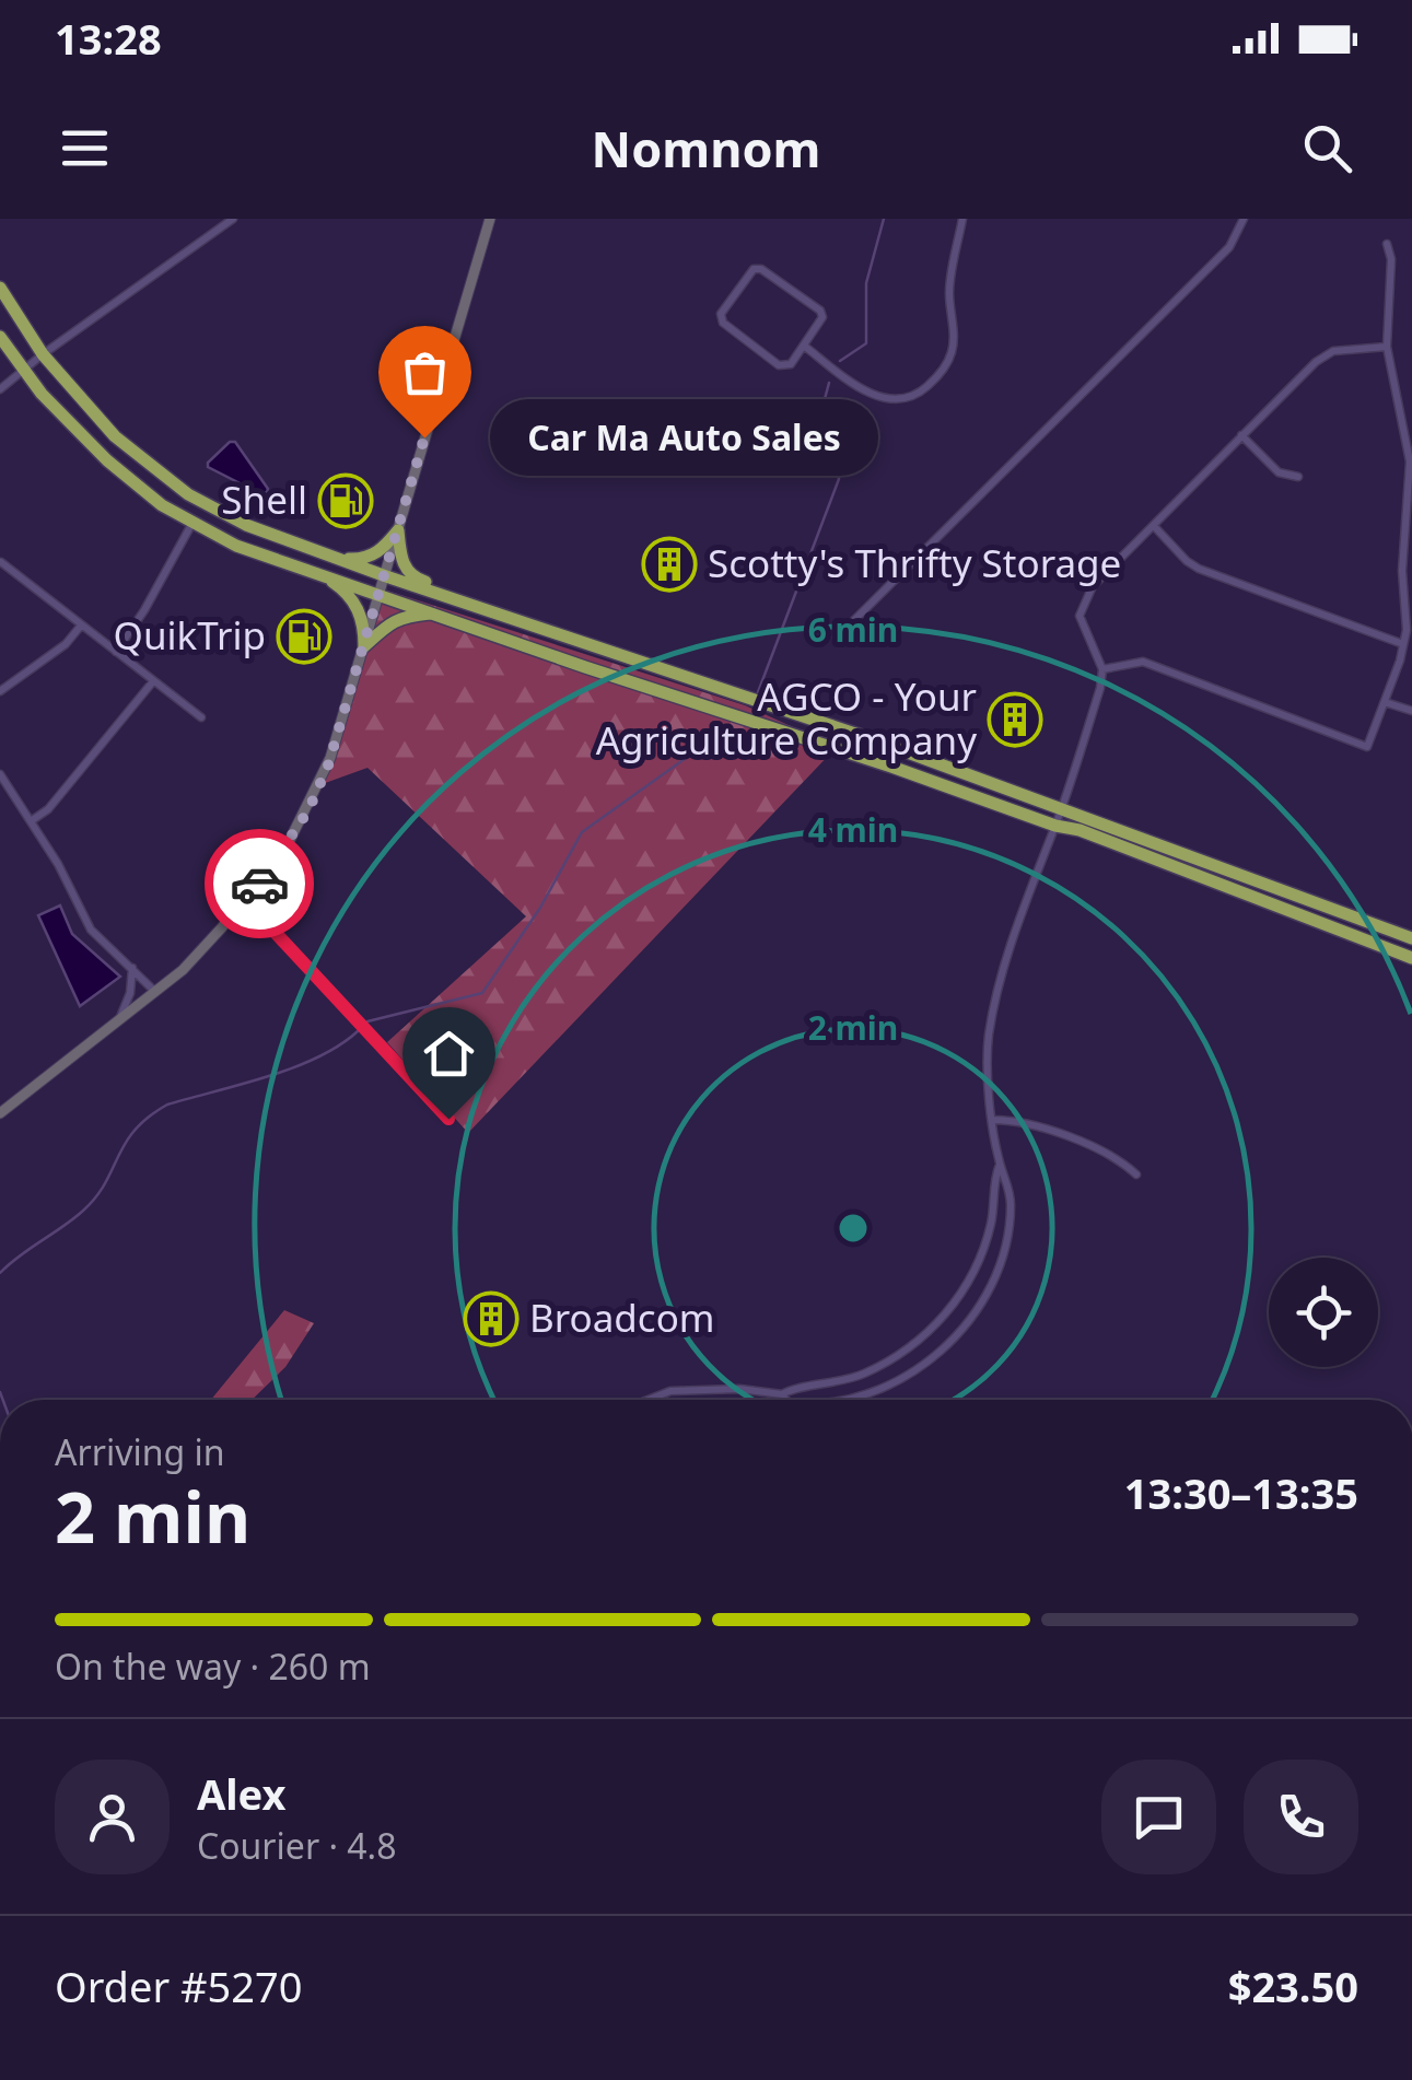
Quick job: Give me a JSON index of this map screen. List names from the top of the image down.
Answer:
{
  "places": {
    "other": ["Car Ma Auto Sales"],
    "fuel station": ["Shell", "QuikTrip"],
    "building": ["Scotty's Thrifty Storage", "AGCO - Your Agriculture Company", "Broadcom"]
  },
  "page": {
    "status": "13:28",
    "header": "Nomnom",
    "bubble": "Car Ma Auto Sales",
    "heading": ["2 min", "Arriving in", "13:30–13:35"],
    "panel": [
      "Alex",
      "Courier · 4.8",
      "Order #5270",
      "$23.50"
    ],
    "bar": "On the way · 260 m"
  },
  "rings": ["6 min", "4 min", "2 min"]
}
